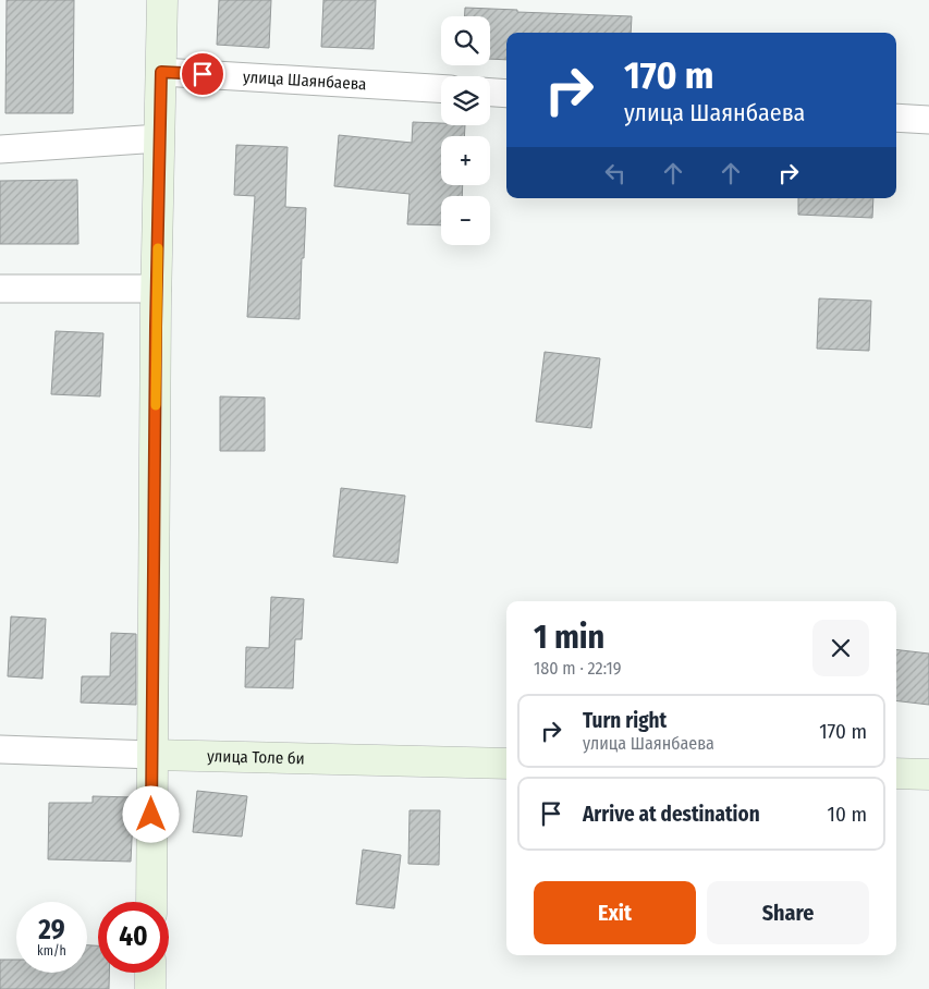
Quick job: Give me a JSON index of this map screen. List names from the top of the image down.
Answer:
{
  "streets": {
    "street": ["улица Шаянбаева", "улица Толе би"]
  },
  "page": {
    "map_buttons": ["+", "−"],
    "turn": ["170 m", "улица Шаянбаева"],
    "heading": ["1 min", "180 m · 22:19"],
    "list": [
      {
        "name": "Turn right",
        "note": "улица Шаянбаева",
        "value": "170 m"
      },
      {
        "name": "Arrive at destination",
        "value": "10 m"
      }
    ],
    "buttons": ["Exit", "Share"],
    "speed": "29 km/h",
    "limit": "40"
  }
}
